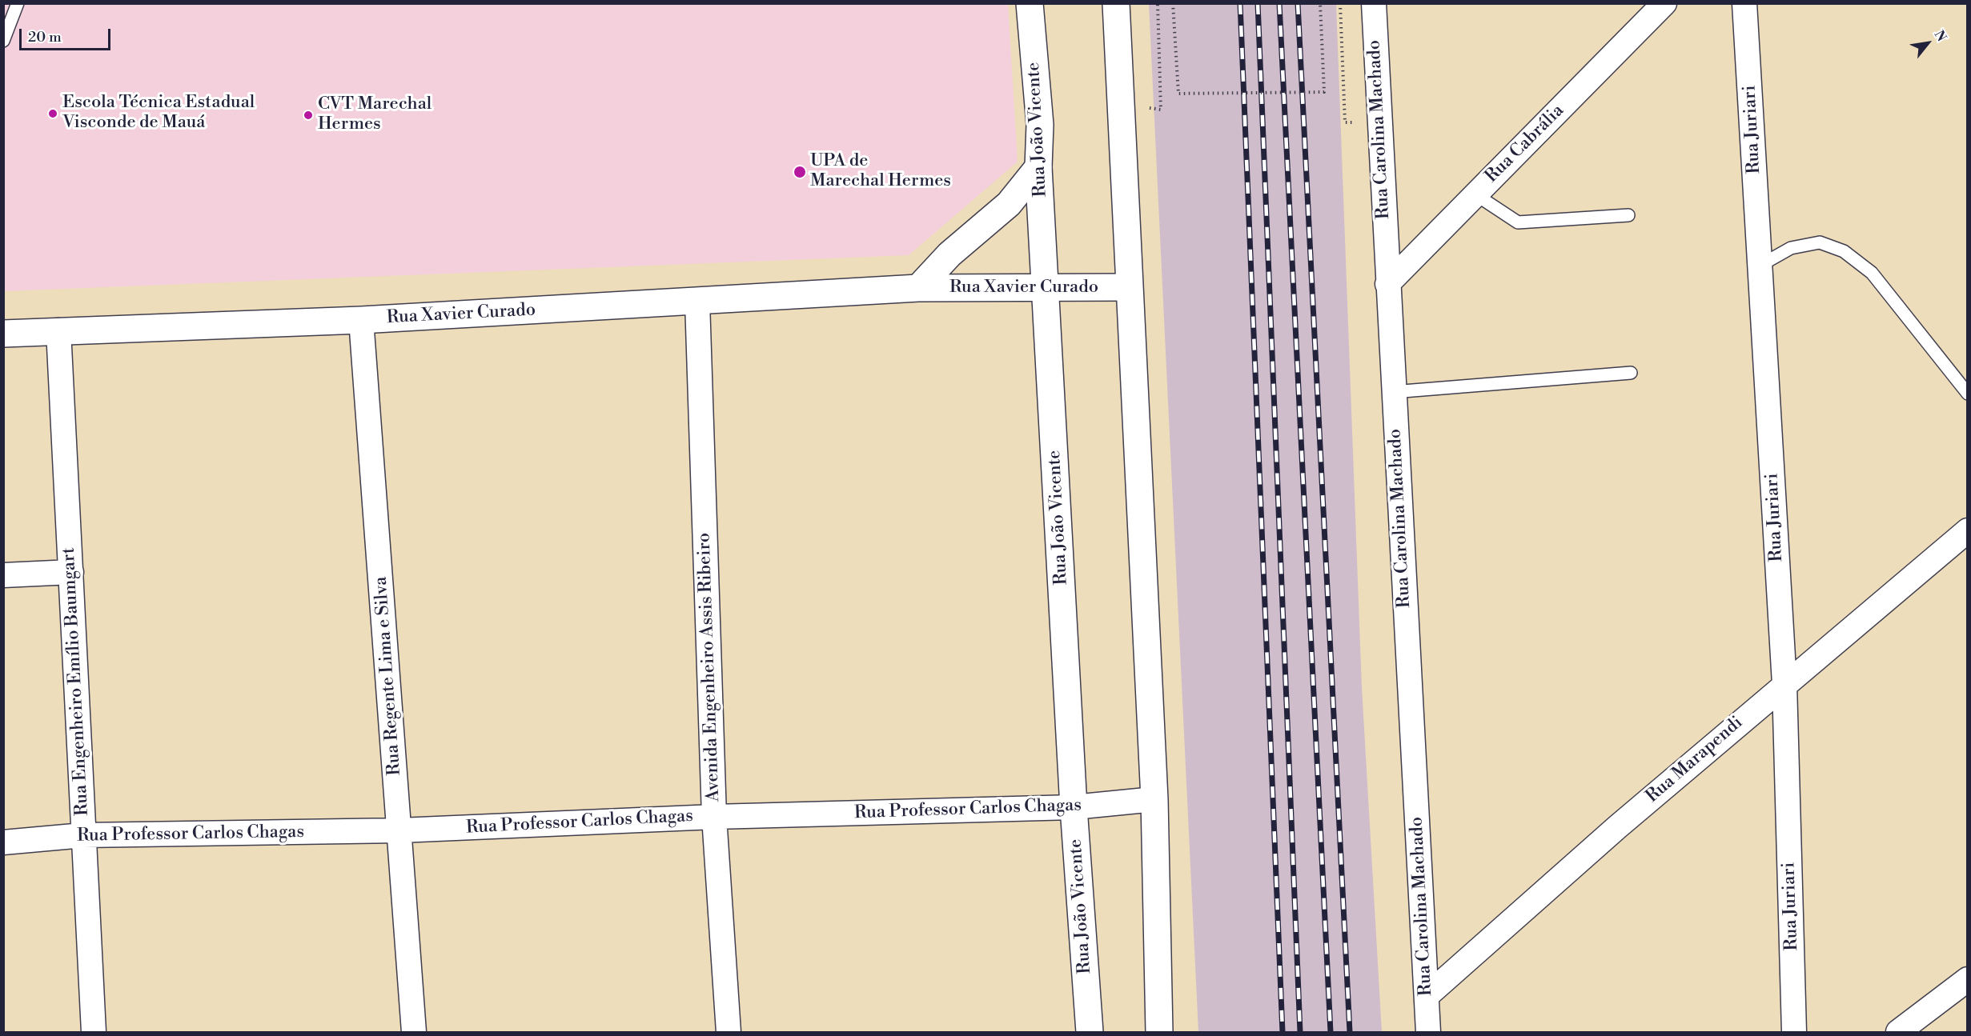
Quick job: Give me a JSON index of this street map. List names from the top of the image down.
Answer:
{
  "streets": {
    "main road": ["Rua João Vicente", "Rua Xavier Curado"],
    "street": [
      "Rua Carolina Machado",
      "Rua Juriari",
      "Rua Cabrália",
      "Avenida Engenheiro Assis Ribeiro",
      "Rua Regente Lima e Silva",
      "Rua Engenheiro Emílio Baumgart",
      "Rua Marapendi",
      "Rua Professor Carlos Chagas"
    ]
  },
  "crossings": [
    ["Rua João Vicente", "Rua Xavier Curado"],
    ["Rua João Vicente", "Rua Professor Carlos Chagas"],
    ["Rua Carolina Machado", "Rua Cabrália"],
    ["Rua Carolina Machado", "Rua Marapendi"],
    ["Rua Juriari", "Rua Marapendi"],
    ["Rua Xavier Curado", "Avenida Engenheiro Assis Ribeiro"],
    ["Rua Xavier Curado", "Rua Regente Lima e Silva"],
    ["Rua Xavier Curado", "Rua Engenheiro Emílio Baumgart"],
    ["Avenida Engenheiro Assis Ribeiro", "Rua Professor Carlos Chagas"],
    ["Rua Regente Lima e Silva", "Rua Professor Carlos Chagas"],
    ["Rua Engenheiro Emílio Baumgart", "Rua Professor Carlos Chagas"]
  ],
  "places": ["Escola Técnica Estadual Visconde de Mauá", "CVT Marechal Hermes", "UPA de Marechal Hermes"],
  "scale_bar": "20 m",
  "north": "top right"
}
